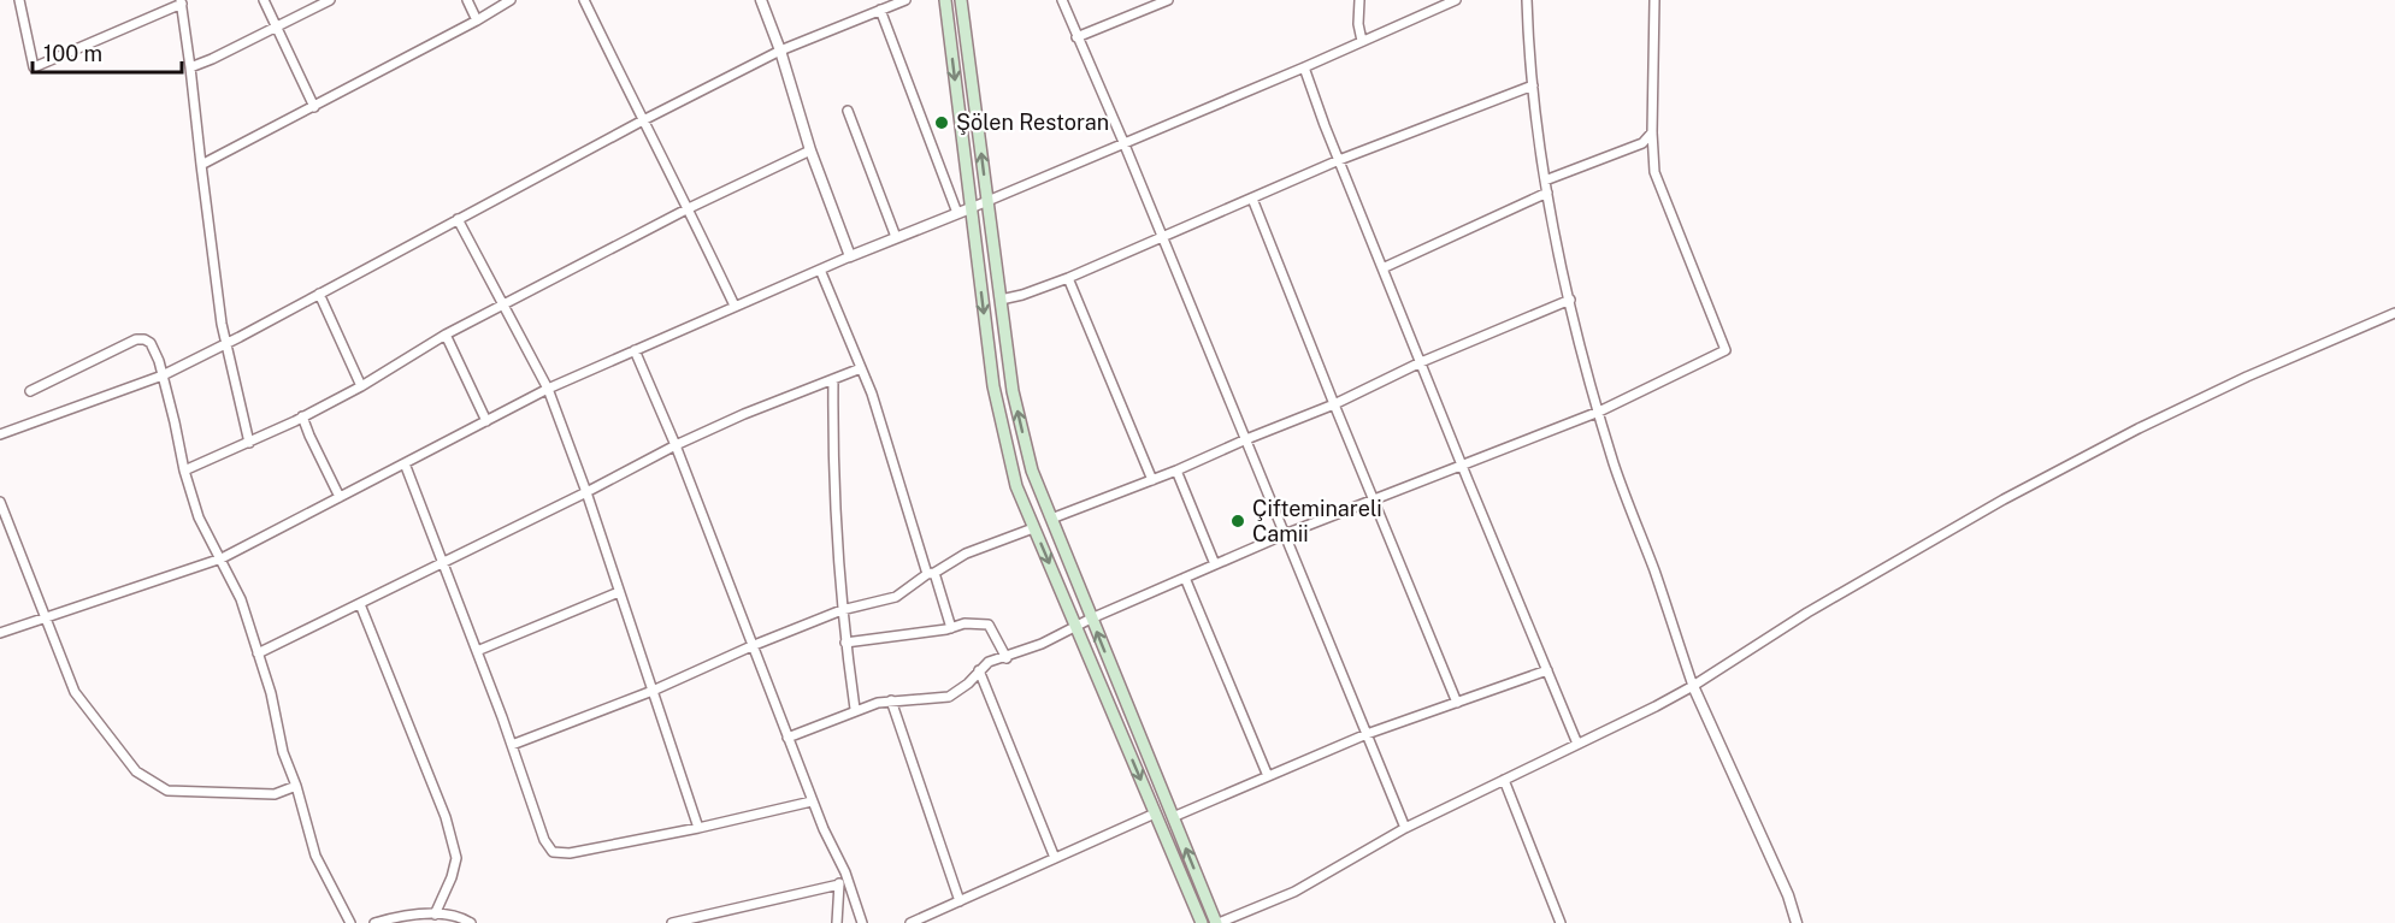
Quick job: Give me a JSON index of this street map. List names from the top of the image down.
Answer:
{
  "places": ["Şölen Restoran", "Çifteminareli Camii"],
  "scale_bar": "100 m"
}
